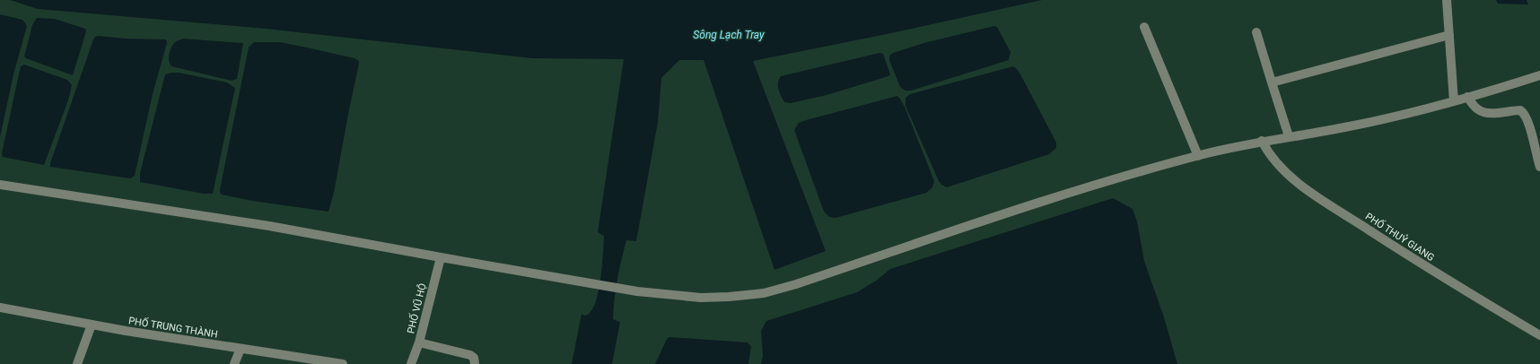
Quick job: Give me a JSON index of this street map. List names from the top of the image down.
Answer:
{
  "streets": {
    "street": ["PHỐ THUỶ GIANG", "PHỐ VŨ HỘ", "PHỐ TRUNG THÀNH"]
  },
  "water": ["Sông Lạch Tray"]
}
